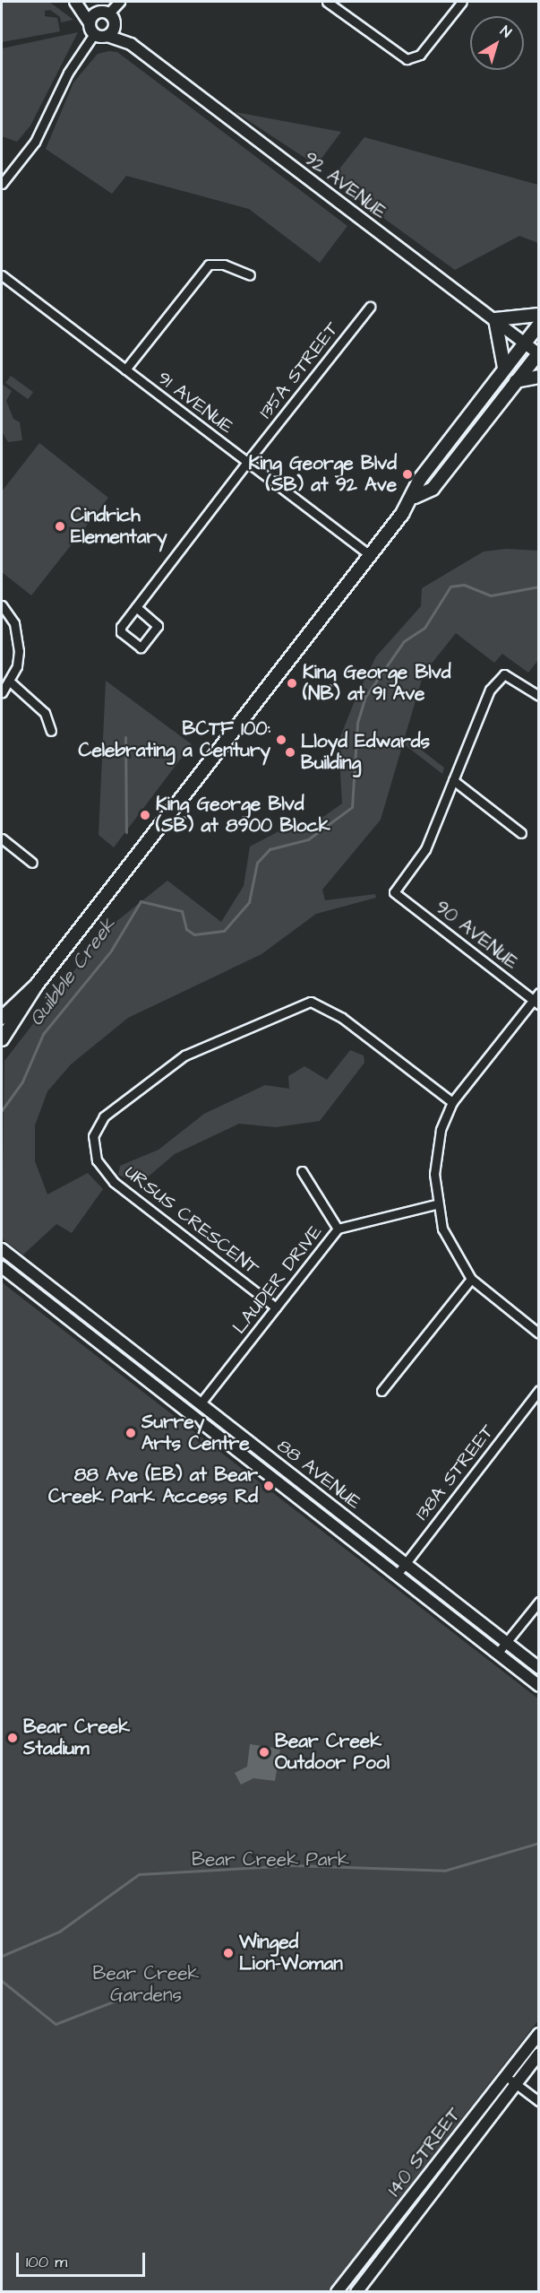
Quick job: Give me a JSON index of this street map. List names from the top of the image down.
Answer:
{
  "streets": {
    "main road": ["92 AVENUE", "88 AVENUE", "140 STREET"],
    "street": [
      "135A STREET",
      "91 AVENUE",
      "90 AVENUE",
      "URSUS CRESCENT",
      "LAUDER DRIVE",
      "138A STREET"
    ]
  },
  "crossings": [
    ["135A STREET", "91 AVENUE"],
    ["URSUS CRESCENT", "LAUDER DRIVE"],
    ["LAUDER DRIVE", "88 AVENUE"],
    ["138A STREET", "88 AVENUE"]
  ],
  "water": ["Quibble Creek"],
  "parks": ["Bear Creek Park", "Bear Creek Gardens"],
  "places": [
    "King George Blvd (SB) at 92 Ave",
    "Cindrich Elementary",
    "King George Blvd (NB) at 91 Ave",
    "BCTF 100: Celebrating a Century",
    "Lloyd Edwards Building",
    "King George Blvd (SB) at 8900 Block",
    "Surrey Arts Centre",
    "88 Ave (EB) at Bear Creek Park Access Rd",
    "Bear Creek Stadium",
    "Bear Creek Outdoor Pool",
    "Winged Lion-Woman"
  ],
  "scale_bar": "100 m",
  "north": "top right"
}
